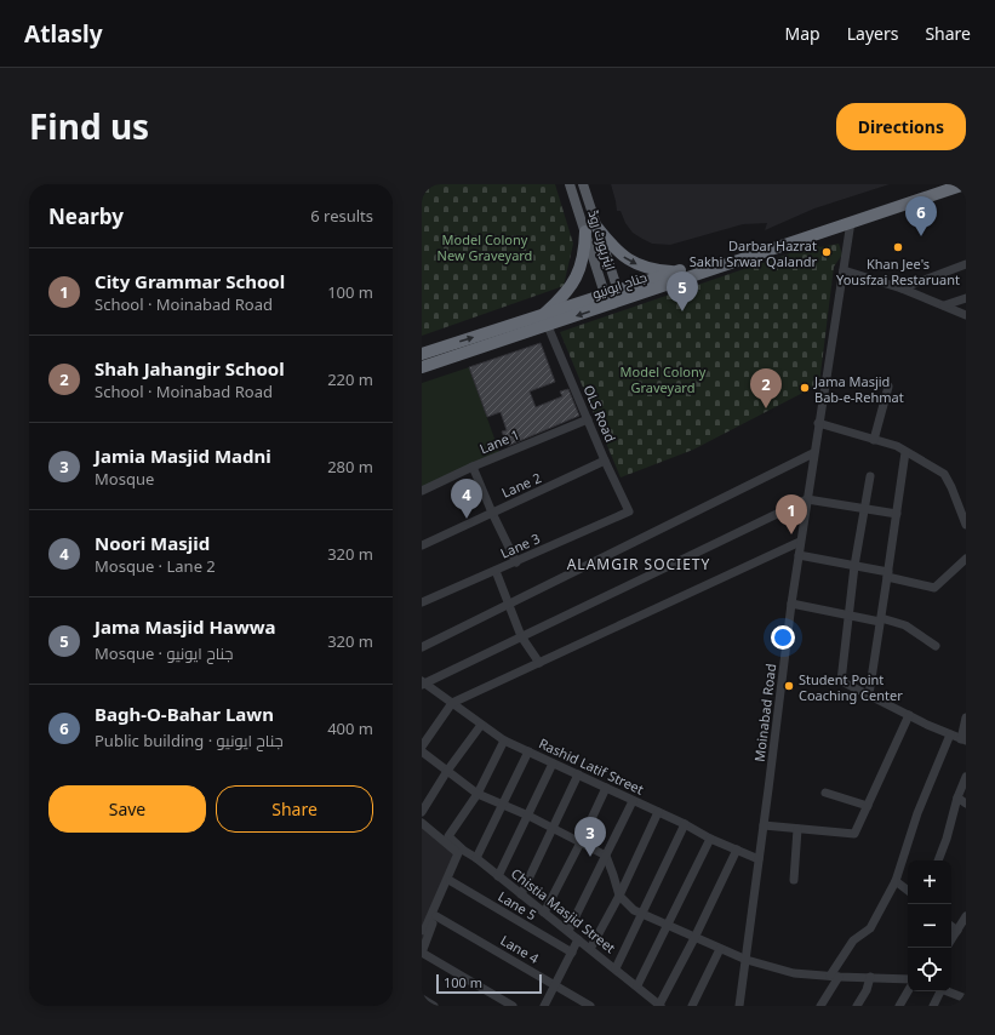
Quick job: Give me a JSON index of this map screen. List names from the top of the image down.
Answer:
{
  "streets": {
    "highway": ["جناح ایونیو"],
    "main road": ["ایئرپورٹ روڈ"],
    "street": [
      "OLS Road",
      "Lane 1",
      "Lane 2",
      "Lane 3",
      "Moinabad Road",
      "Rashid Latif Street",
      "Lane 5",
      "Chistia Masjid Street",
      "Lane 4"
    ]
  },
  "crossings": [
    ["ایئرپورٹ روڈ", "جناح ایونیو"],
    ["جناح ایونیو", "OLS Road"],
    ["جناح ایونیو", "Moinabad Road"],
    ["OLS Road", "Lane 1"],
    ["OLS Road", "Lane 2"],
    ["OLS Road", "Lane 3"],
    ["Moinabad Road", "Rashid Latif Street"]
  ],
  "districts": ["ALAMGIR SOCIETY"],
  "parks": ["Model Colony New Graveyard", "Model Colony Graveyard"],
  "places": [
    "Khan Jee's Yousfzai Restaruant",
    "Darbar Hazrat Sakhi Srwar Qalandr",
    "Jama Masjid Bab-e-Rehmat",
    "Student Point Coaching Center"
  ],
  "scale_bar": "100 m",
  "page": {
    "header": "Atlasly",
    "nav": ["Map", "Layers", "Share"],
    "title": "Find us",
    "buttons": [
      "Directions",
      ["Save", "Share"]
    ],
    "heading": ["Nearby", "6 results"],
    "pins": [
      "6",
      "5",
      "2",
      "4",
      "1",
      "3"
    ],
    "list": [
      {
        "mark": "1",
        "name": "City Grammar School",
        "note": "School · Moinabad Road",
        "value": "100 m"
      },
      {
        "mark": "2",
        "name": "Shah Jahangir School",
        "note": "School · Moinabad Road",
        "value": "220 m"
      },
      {
        "mark": "3",
        "name": "Jamia Masjid Madni",
        "note": "Mosque",
        "value": "280 m"
      },
      {
        "mark": "4",
        "name": "Noori Masjid",
        "note": "Mosque · Lane 2",
        "value": "320 m"
      },
      {
        "mark": "5",
        "name": "Jama Masjid Hawwa",
        "note": "Mosque · جناح ایونیو",
        "value": "320 m"
      },
      {
        "mark": "6",
        "name": "Bagh-O-Bahar Lawn",
        "note": "Public building · جناح ایونیو",
        "value": "400 m"
      }
    ],
    "map_buttons": ["+", "−"],
    "scale": "100 m"
  }
}
